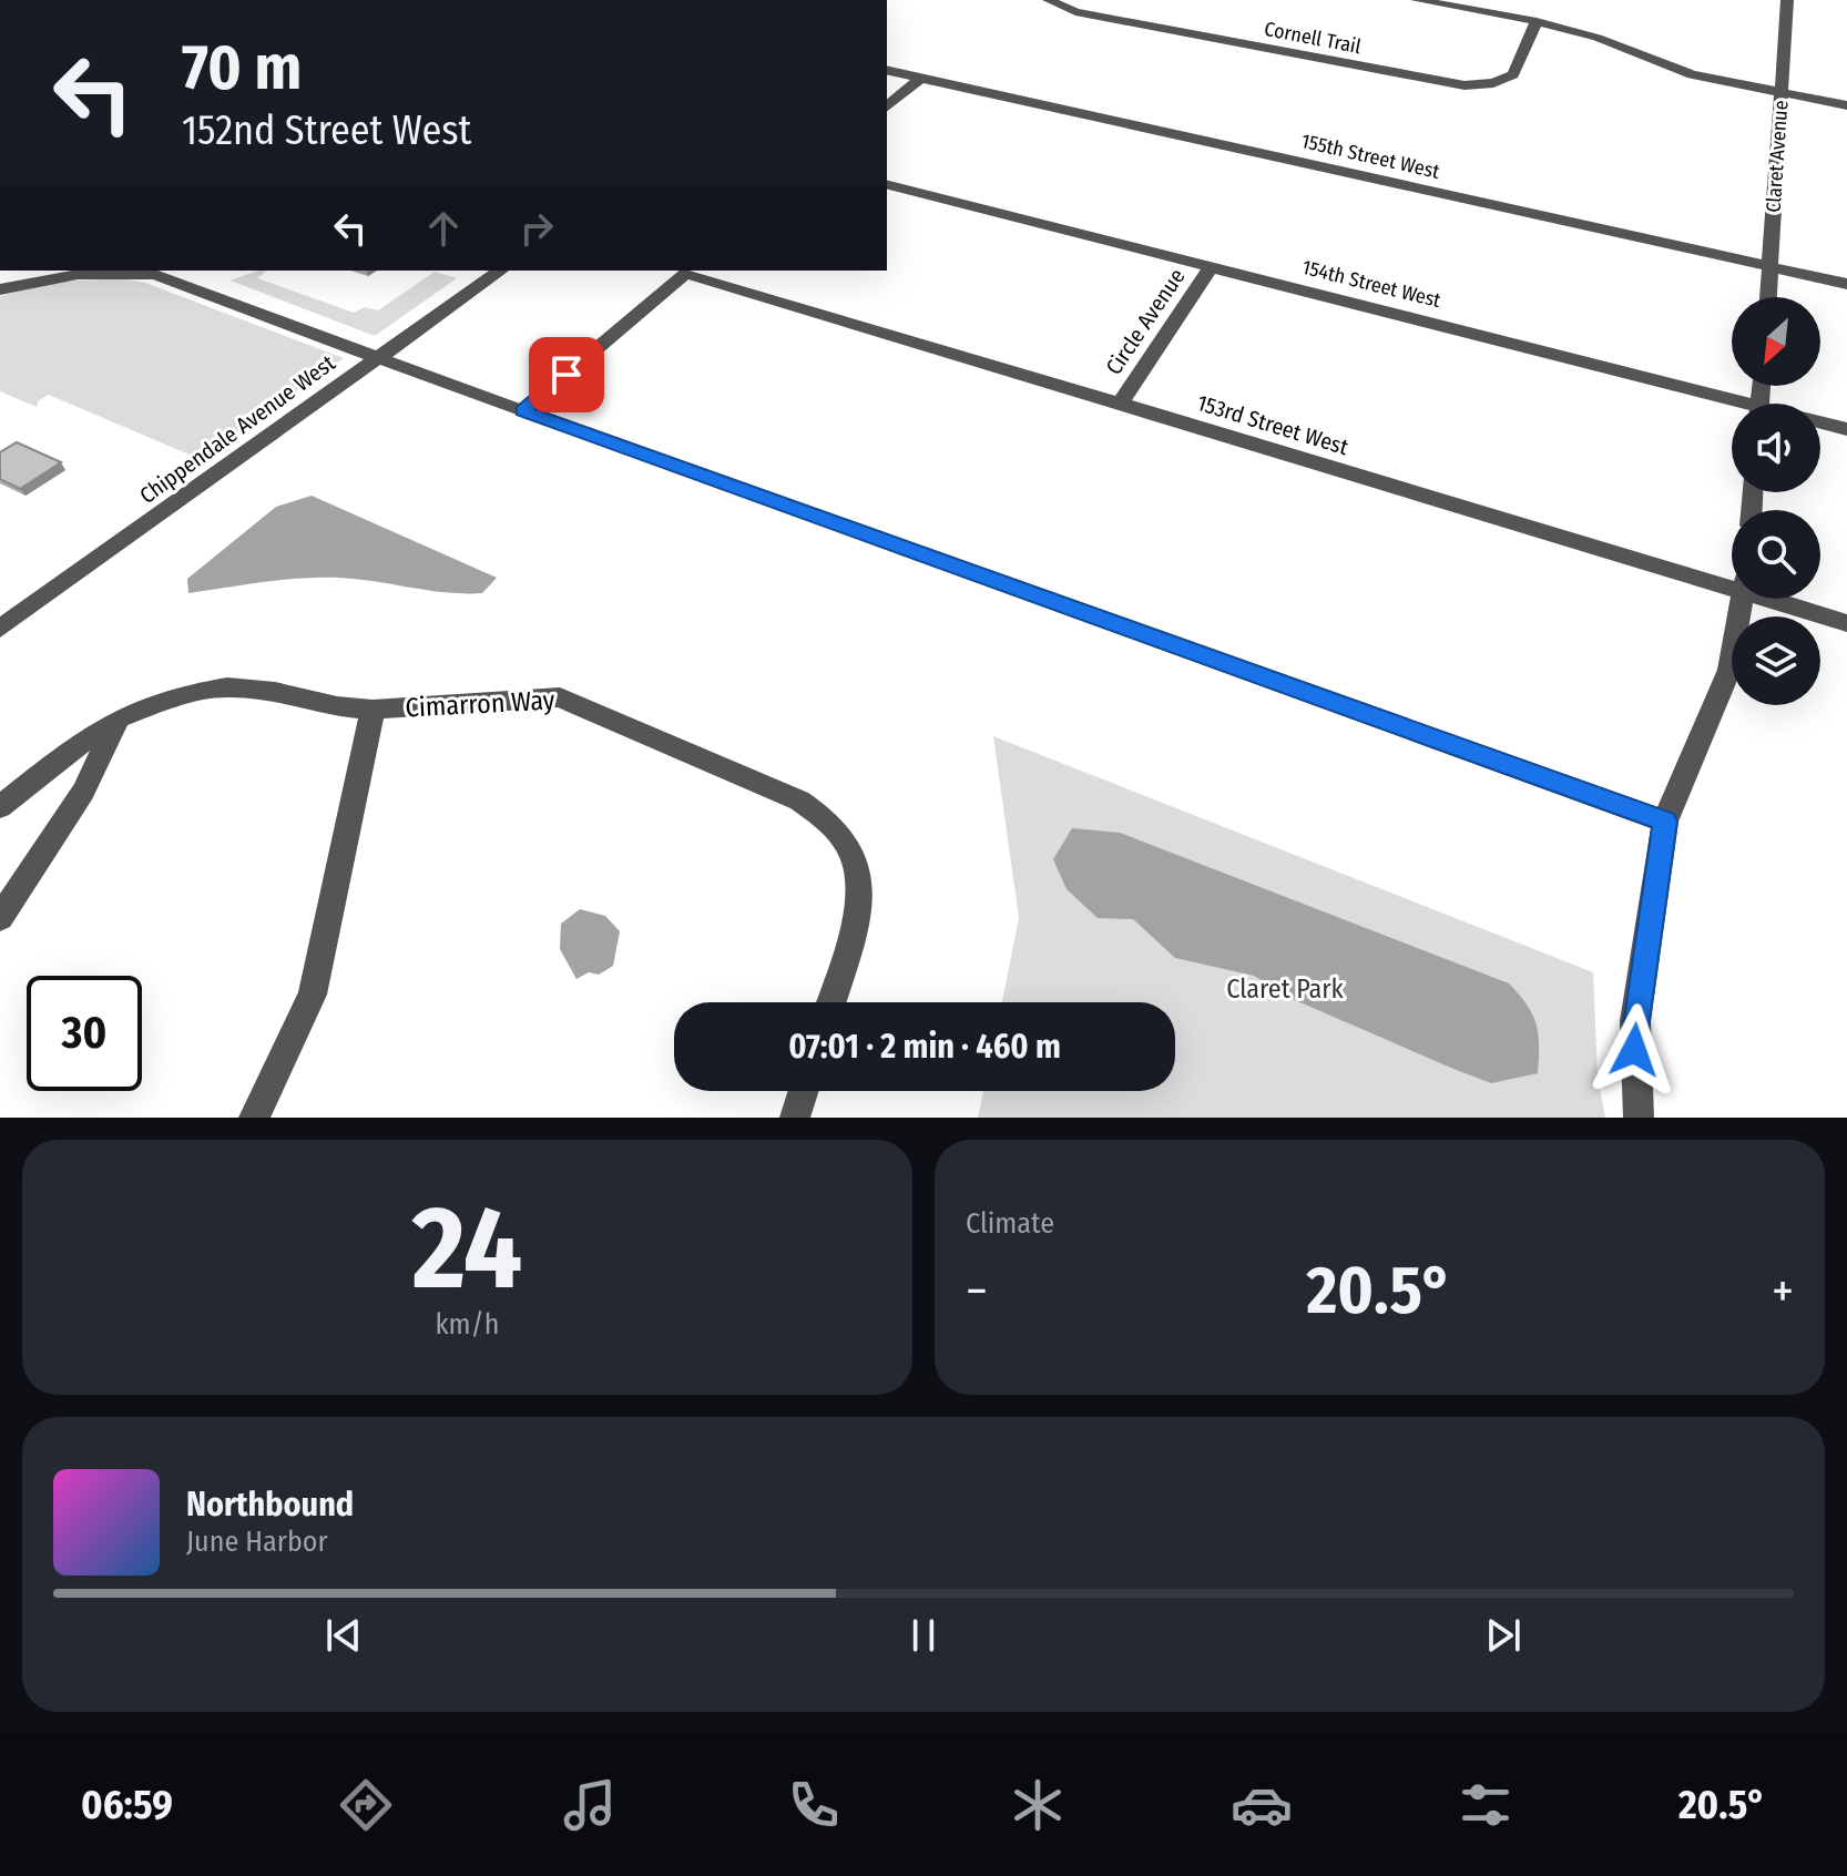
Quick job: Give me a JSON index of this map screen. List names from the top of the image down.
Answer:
{
  "streets": {
    "street": [
      "Cornell Trail",
      "155th Street West",
      "Claret Avenue",
      "154th Street West",
      "Circle Avenue",
      "153rd Street West",
      "Chippendale Avenue West",
      "Cimarron Way"
    ]
  },
  "crossings": [
    ["155th Street West", "Claret Avenue"],
    ["154th Street West", "Circle Avenue"],
    ["Circle Avenue", "153rd Street West"]
  ],
  "parks": ["Claret Park"],
  "north": "bottom left",
  "page": {
    "turn": ["70 m", "152nd Street West"],
    "limit": "30",
    "trip": "07:01 · 2 min · 460 m",
    "tile": [
      ["24", "km/h"],
      "Climate"
    ],
    "heat": ["−", "20.5°", "+"],
    "song": ["Northbound", "June Harbor"],
    "tabs": ["06:59", "20.5°"]
  }
}
